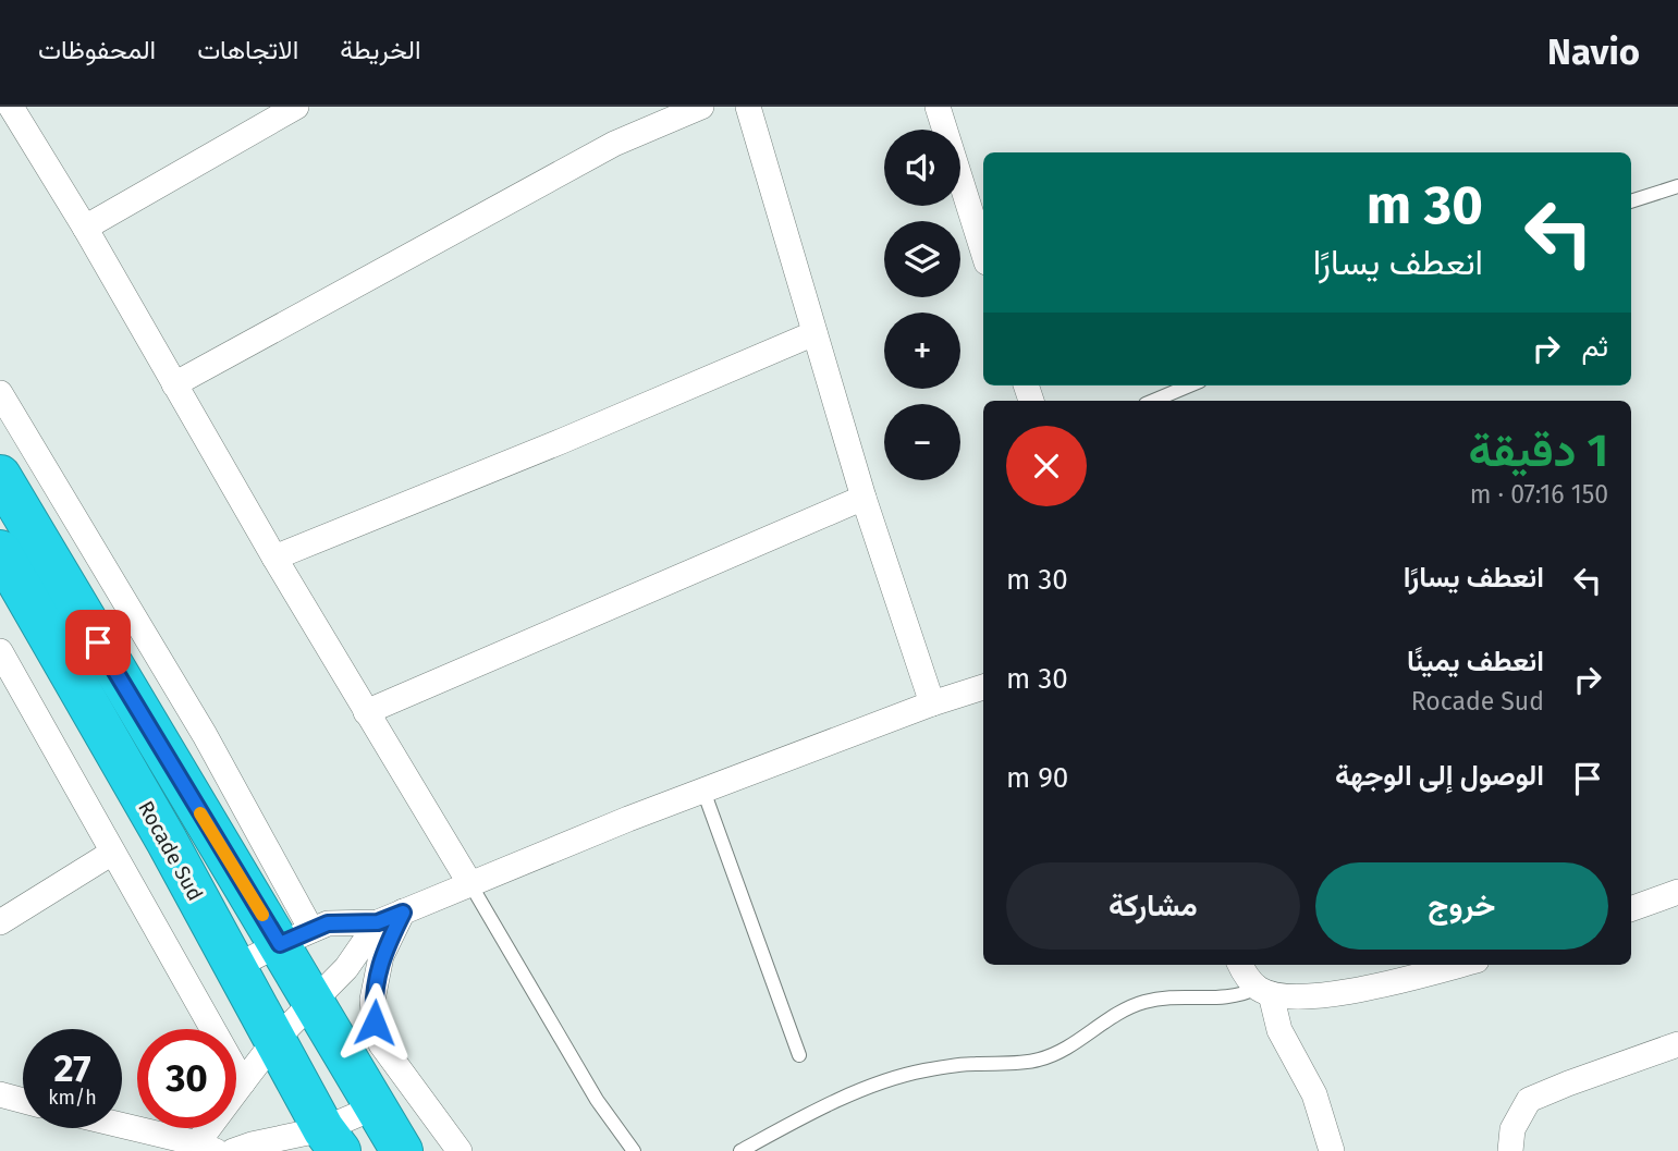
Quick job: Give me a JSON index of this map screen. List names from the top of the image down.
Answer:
{
  "streets": {
    "highway": ["Rocade Sud"]
  },
  "page": {
    "header": "Navio",
    "nav": ["الخريطة", "الاتجاهات", "المحفوظات"],
    "map_buttons": ["+", "−"],
    "turn": ["30 m", "انعطف يسارًا"],
    "then": "ثم",
    "heading": ["1 دقيقة", "150 m · 07:16"],
    "list": [
      {
        "name": "انعطف يسارًا",
        "value": "30 m"
      },
      {
        "name": "انعطف يمينًا",
        "note": "Rocade Sud",
        "value": "30 m"
      },
      {
        "name": "الوصول إلى الوجهة",
        "value": "90 m"
      }
    ],
    "buttons": ["خروج", "مشاركة"],
    "speed": "27 km/h",
    "limit": "30"
  }
}
